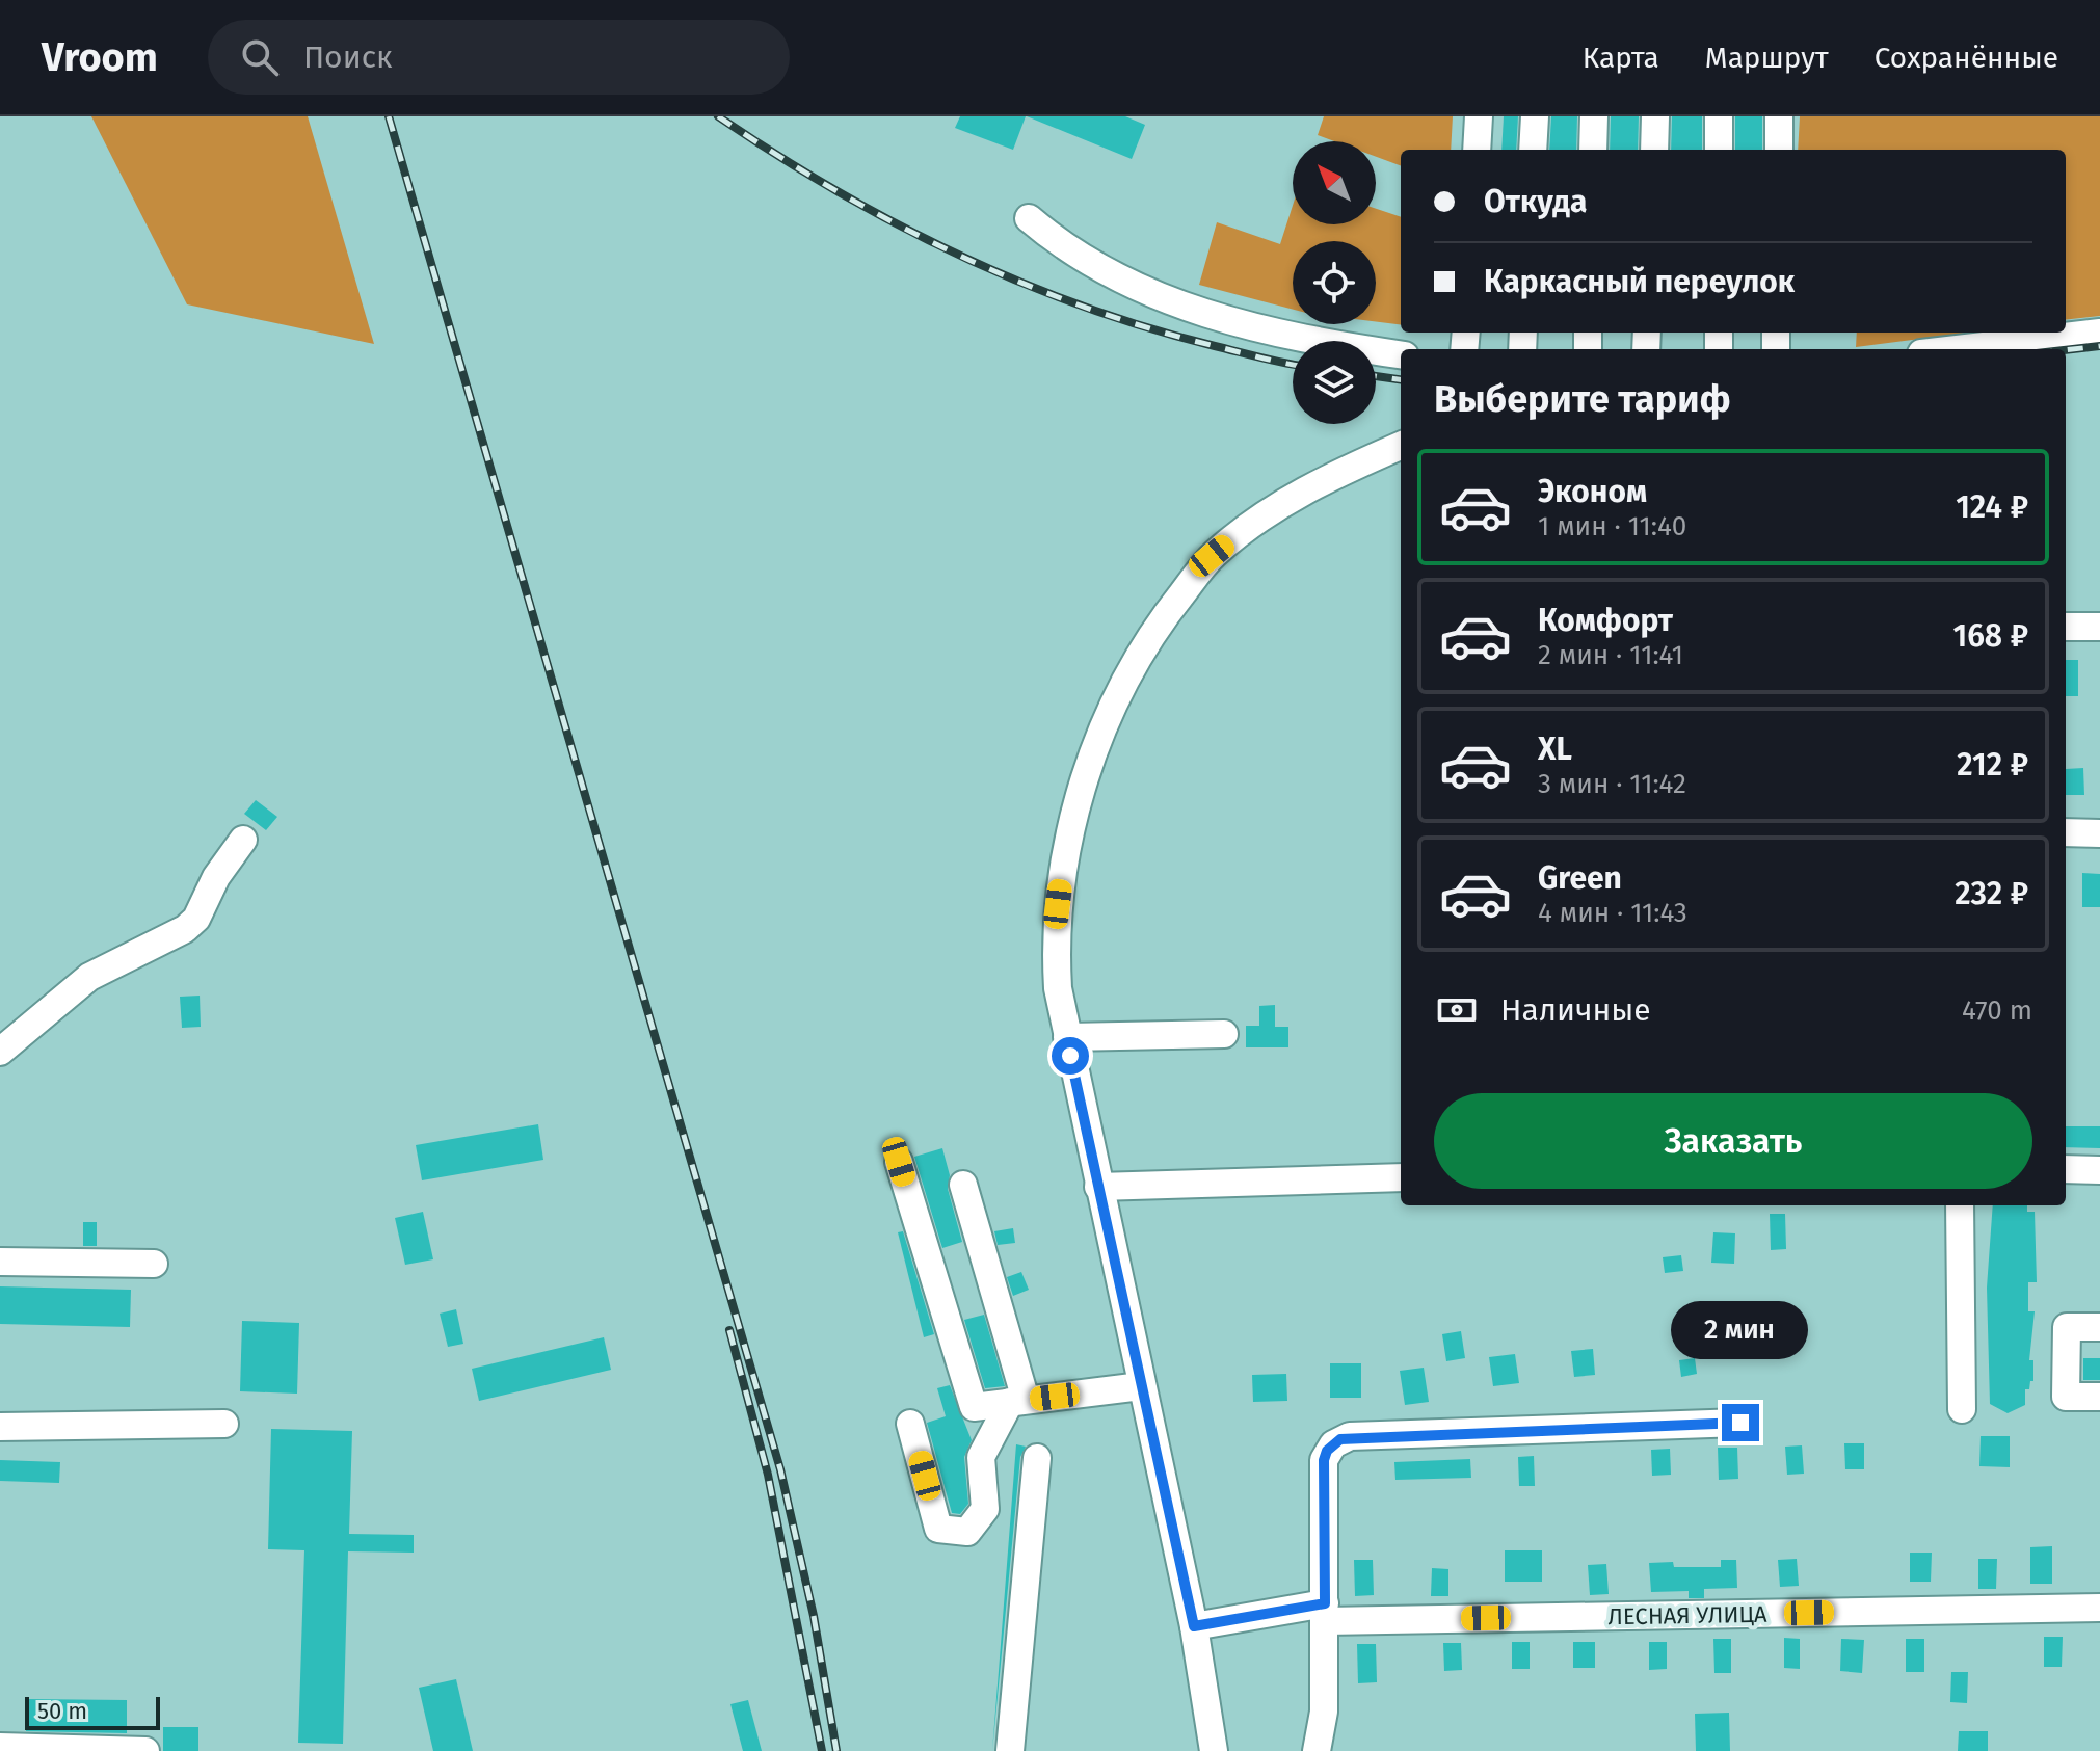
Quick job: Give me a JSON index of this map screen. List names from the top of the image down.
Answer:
{
  "streets": {
    "street": ["ЛЕСНАЯ УЛИЦА"]
  },
  "scale_bar": "50 m",
  "north": "top left",
  "page": {
    "header": "Vroom",
    "search": "Поиск",
    "nav": ["Карта", "Маршрут", "Сохранённые"],
    "banner": ["Откуда", "Каркасный переулок"],
    "heading": "Выберите тариф",
    "list": [
      {
        "name": "Эконом",
        "note": "1 мин · 11:40",
        "value": "124 ₽"
      },
      {
        "name": "Комфорт",
        "note": "2 мин · 11:41",
        "value": "168 ₽"
      },
      {
        "name": "XL",
        "note": "3 мин · 11:42",
        "value": "212 ₽"
      },
      {
        "name": "Green",
        "note": "4 мин · 11:43",
        "value": "232 ₽"
      }
    ],
    "pay": ["Наличные", "470 m"],
    "buttons": "Заказать",
    "bubble": "2 мин",
    "scale": "50 m"
  }
}
